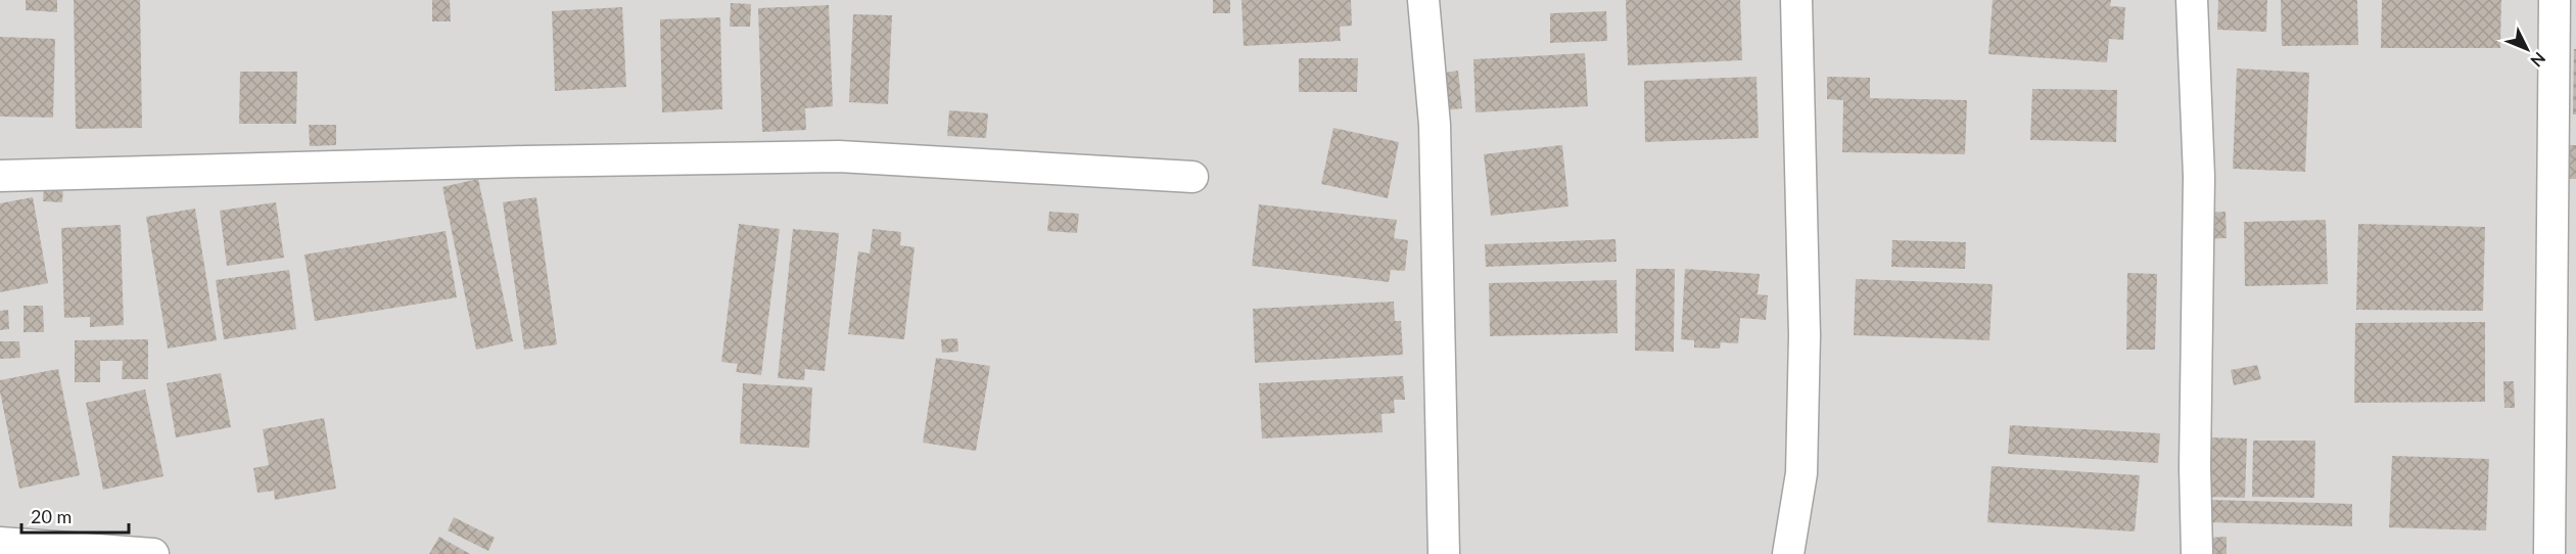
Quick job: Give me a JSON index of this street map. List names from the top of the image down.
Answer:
{
  "scale_bar": "20 m",
  "north": "bottom right"
}
